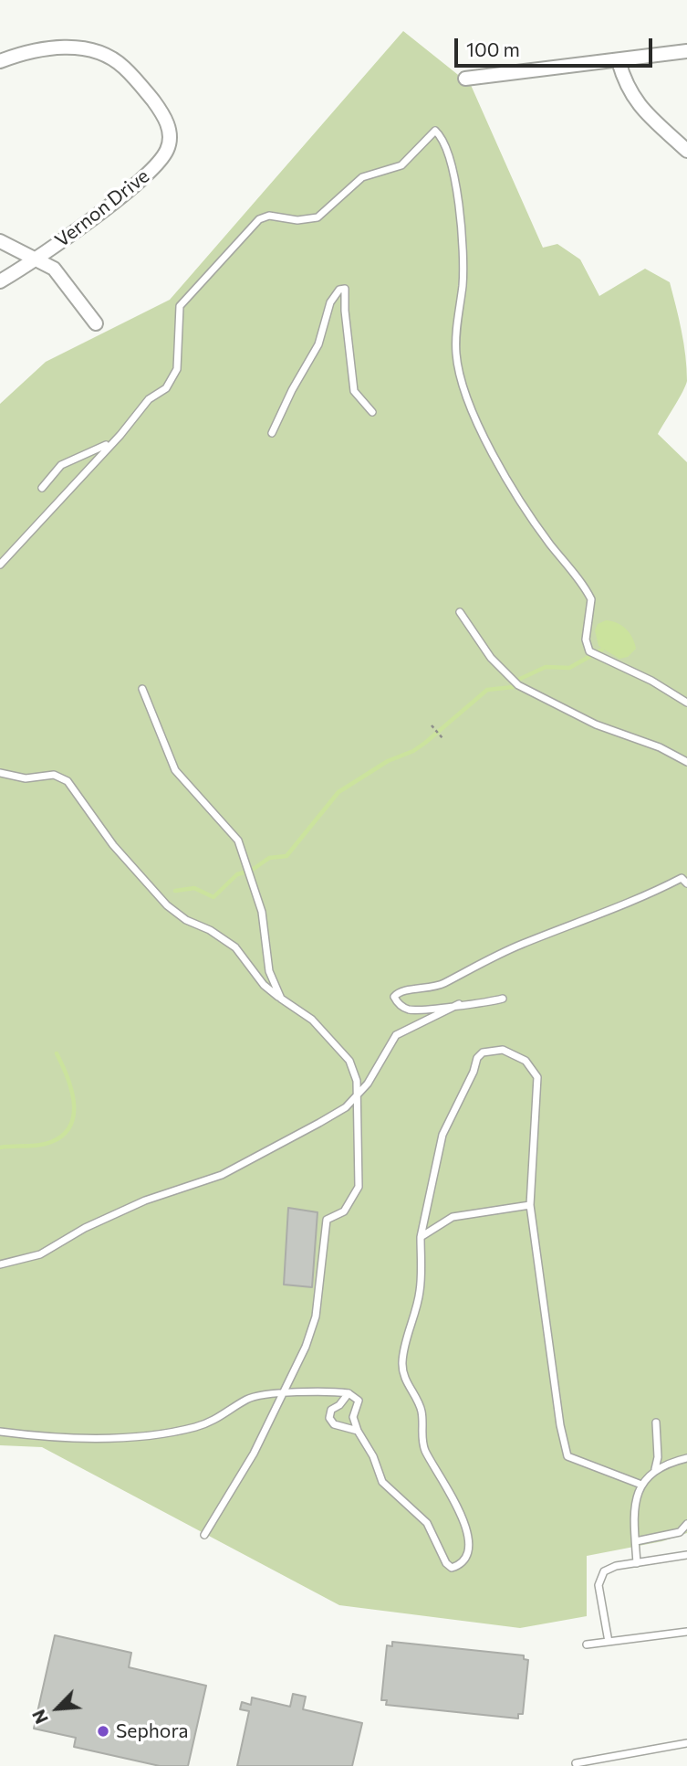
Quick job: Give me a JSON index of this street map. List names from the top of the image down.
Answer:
{
  "streets": {
    "street": ["Vernon Drive"]
  },
  "places": ["Sephora"],
  "scale_bar": "100 m",
  "north": "bottom left"
}
